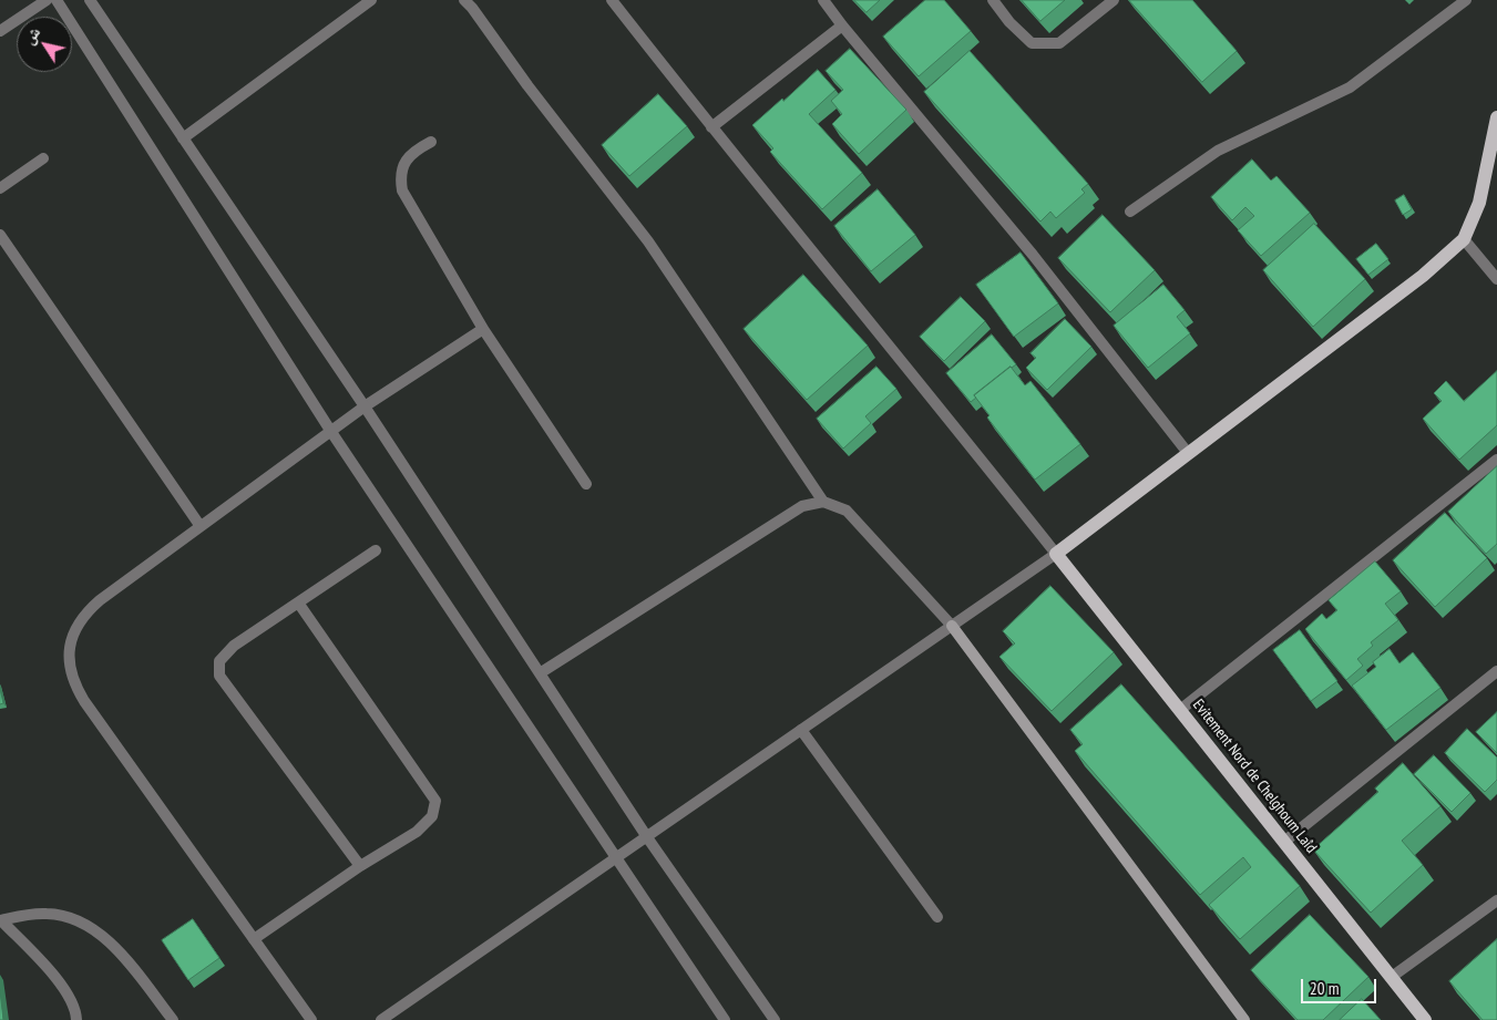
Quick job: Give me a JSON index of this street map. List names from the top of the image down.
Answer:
{
  "streets": {
    "main road": ["Evitement Nord de Chelghoum Laîd"]
  },
  "scale_bar": "20 m",
  "north": "top left"
}
